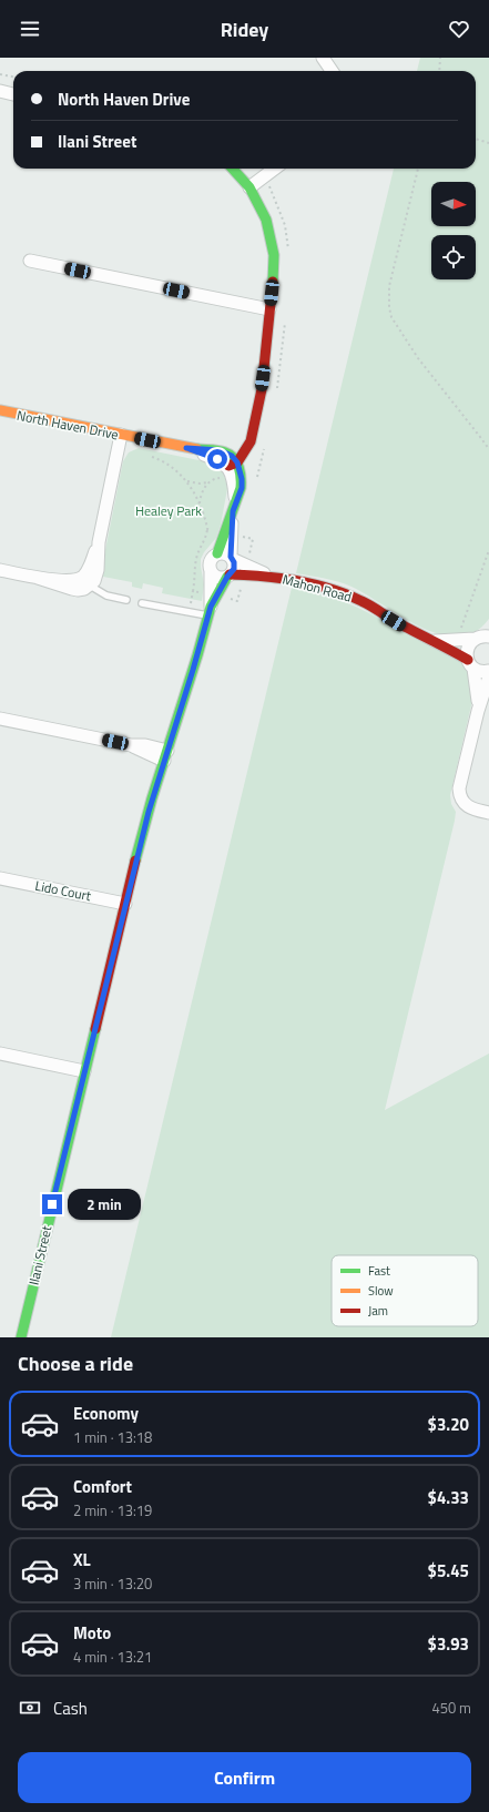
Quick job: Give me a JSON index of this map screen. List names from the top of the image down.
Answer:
{
  "streets": {
    "street": [
      "North Haven Drive",
      "Mahon Road",
      "Lido Court",
      "Ilani Street"
    ]
  },
  "crossings": [
    ["Mahon Road", "Ilani Street"],
    ["Lido Court", "Ilani Street"]
  ],
  "parks": ["Healey Park"],
  "legend": ["Fast", "Slow", "Jam"],
  "north": "right",
  "page": {
    "header": "Ridey",
    "banner": ["North Haven Drive", "Ilani Street"],
    "bubble": "2 min",
    "heading": "Choose a ride",
    "list": [
      {
        "name": "Economy",
        "note": "1 min · 13:18",
        "value": "$3.20"
      },
      {
        "name": "Comfort",
        "note": "2 min · 13:19",
        "value": "$4.33"
      },
      {
        "name": "XL",
        "note": "3 min · 13:20",
        "value": "$5.45"
      },
      {
        "name": "Moto",
        "note": "4 min · 13:21",
        "value": "$3.93"
      }
    ],
    "pay": ["Cash", "450 m"],
    "buttons": "Confirm"
  }
}
